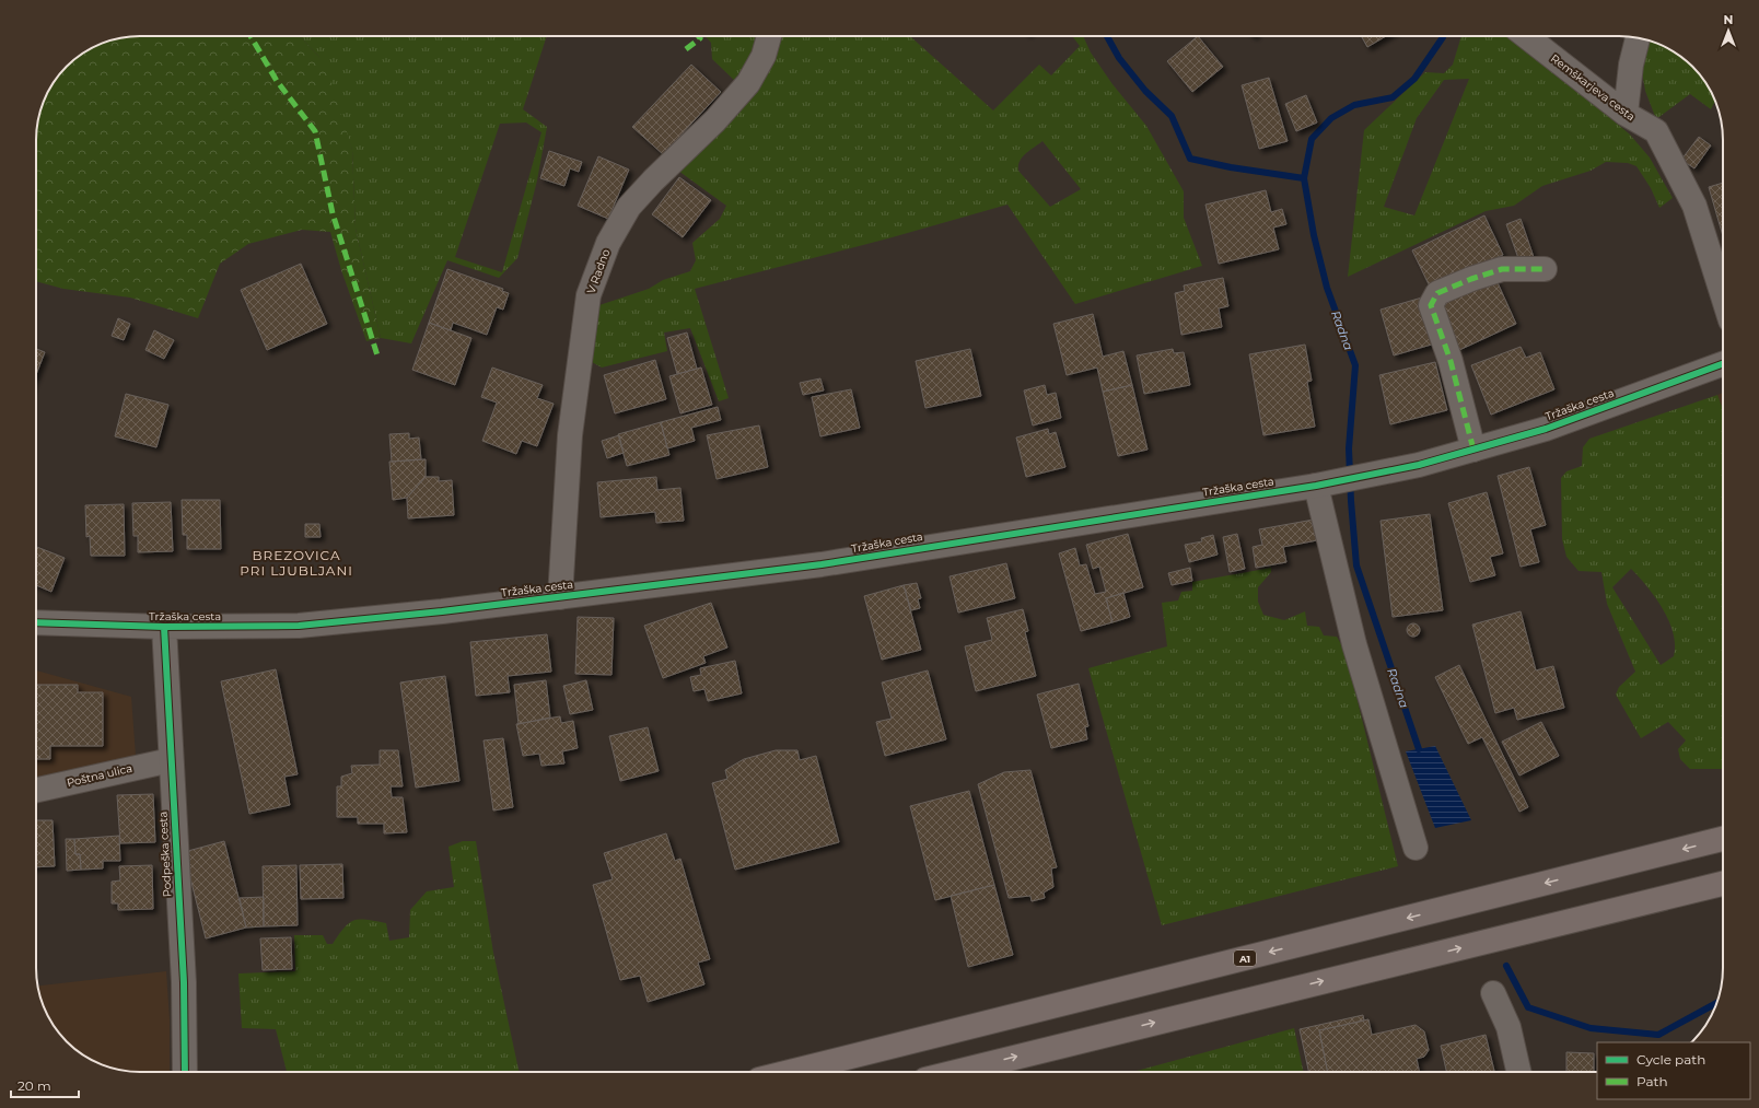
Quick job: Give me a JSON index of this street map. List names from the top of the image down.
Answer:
{
  "streets": {
    "highway": ["A1"],
    "main road": [
      "Remškarjeva cesta",
      "V Radno",
      "Tržaška cesta",
      "Poštna ulica",
      "Podpeška cesta"
    ]
  },
  "crossings": [
    ["V Radno", "Tržaška cesta"],
    ["Tržaška cesta", "Podpeška cesta"],
    ["Poštna ulica", "Podpeška cesta"]
  ],
  "districts": ["BREZOVICA PRI LJUBLJANI"],
  "water": ["Radna"],
  "legend": ["Cycle path", "Path"],
  "scale_bar": "20 m",
  "north": "top"
}
